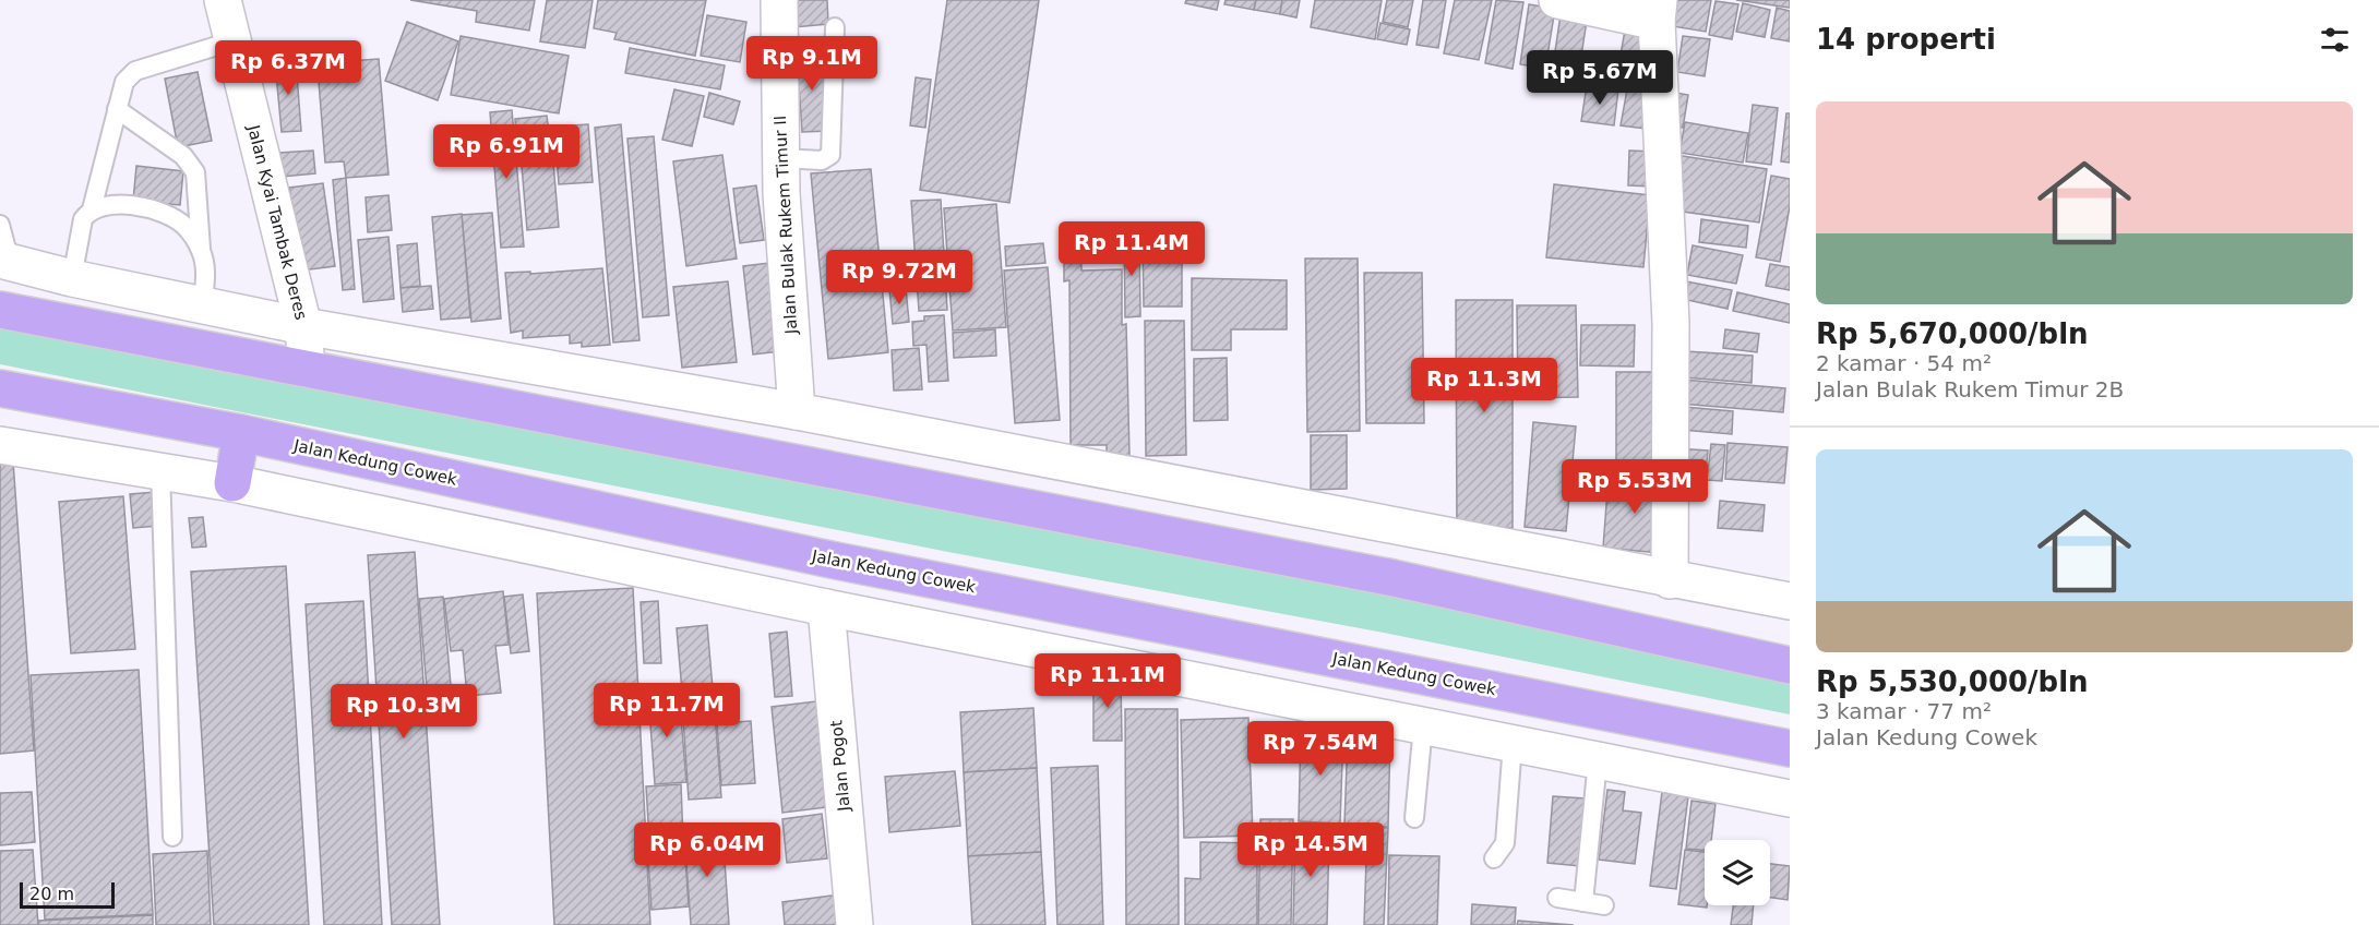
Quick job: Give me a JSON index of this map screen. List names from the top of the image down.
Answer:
{
  "streets": {
    "highway": ["Jalan Kedung Cowek"],
    "main road": ["Jalan Kyai Tambak Deres", "Jalan Bulak Rukem Timur II", "Jalan Pogot"]
  },
  "scale_bar": "20 m",
  "page": {
    "heading": "14 properti",
    "price": [
      "Rp 9.1M",
      "Rp 6.37M",
      "Rp 5.67M",
      "Rp 6.91M",
      "Rp 11.4M",
      "Rp 9.72M",
      "Rp 11.3M",
      "Rp 5.53M",
      "Rp 11.1M",
      "Rp 11.7M",
      "Rp 10.3M",
      "Rp 7.54M",
      "Rp 6.04M",
      "Rp 14.5M"
    ],
    "list": [
      {
        "name": "Rp 5,670,000/bln",
        "note": "2 kamar · 54 m² · Jalan Bulak Rukem Timur 2B"
      },
      {
        "name": "Rp 5,530,000/bln",
        "note": "3 kamar · 77 m² · Jalan Kedung Cowek"
      }
    ],
    "scale": "20 m"
  }
}
